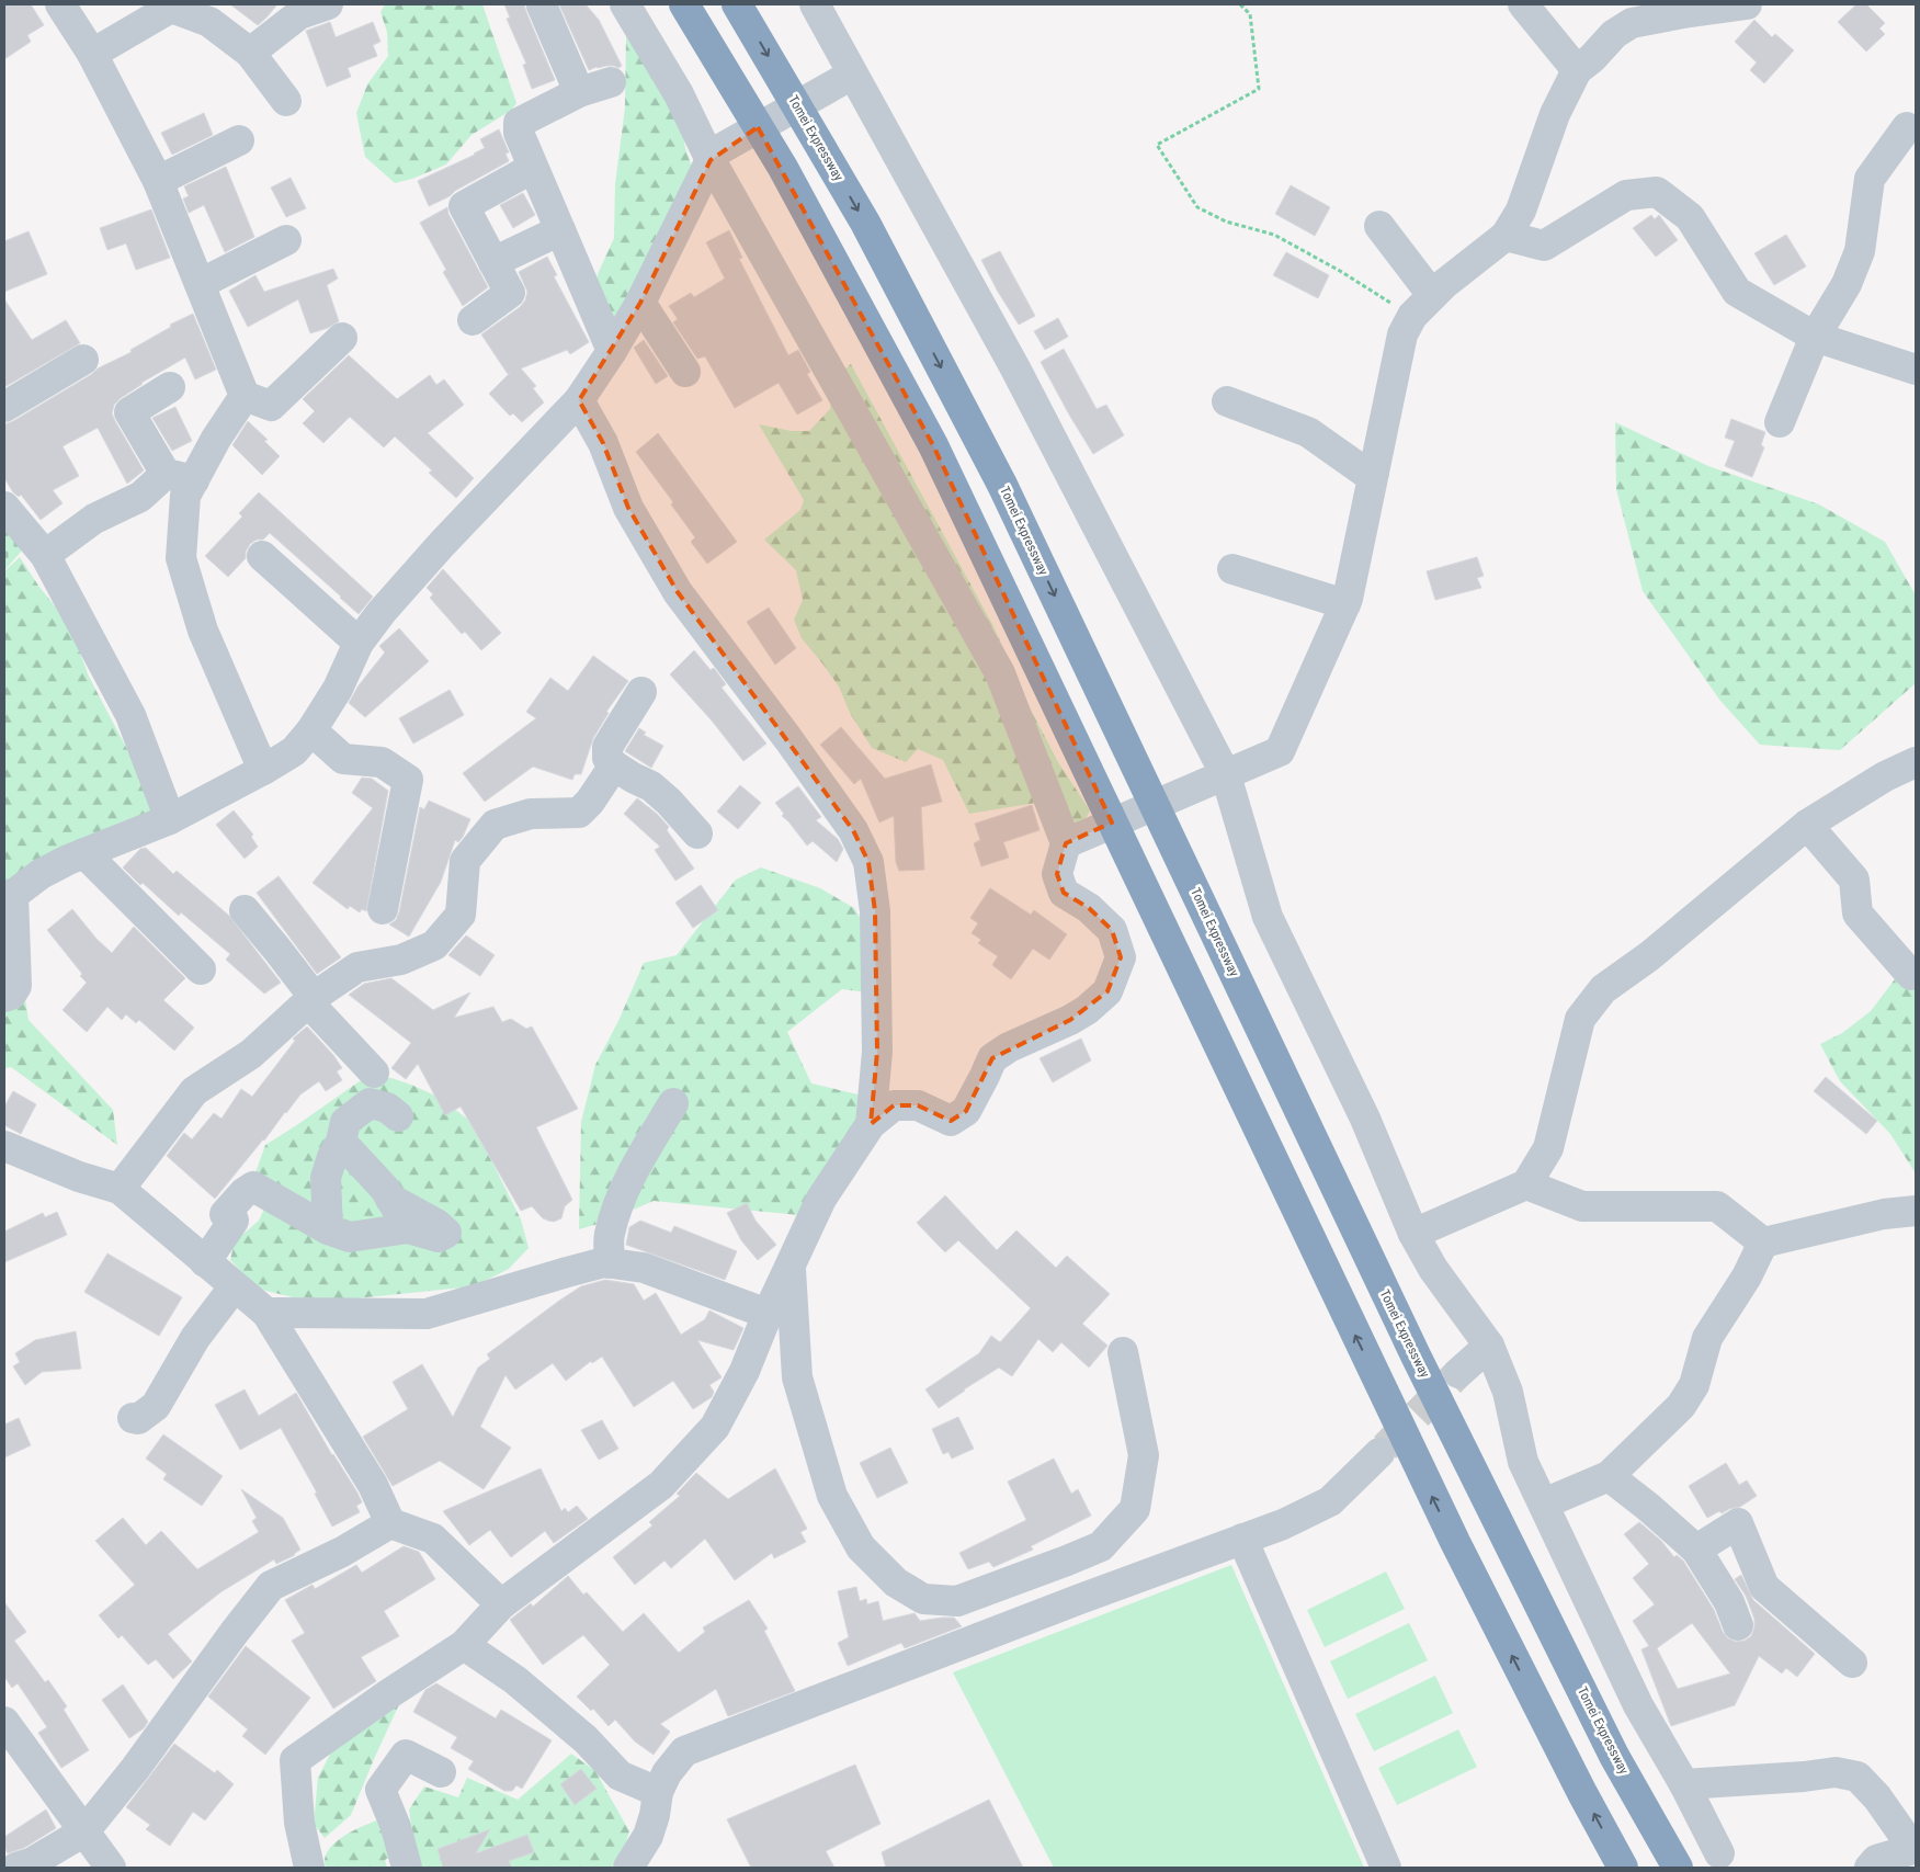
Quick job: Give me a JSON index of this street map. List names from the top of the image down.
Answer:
{
  "streets": {
    "highway": ["Tomei Expressway"]
  }
}
